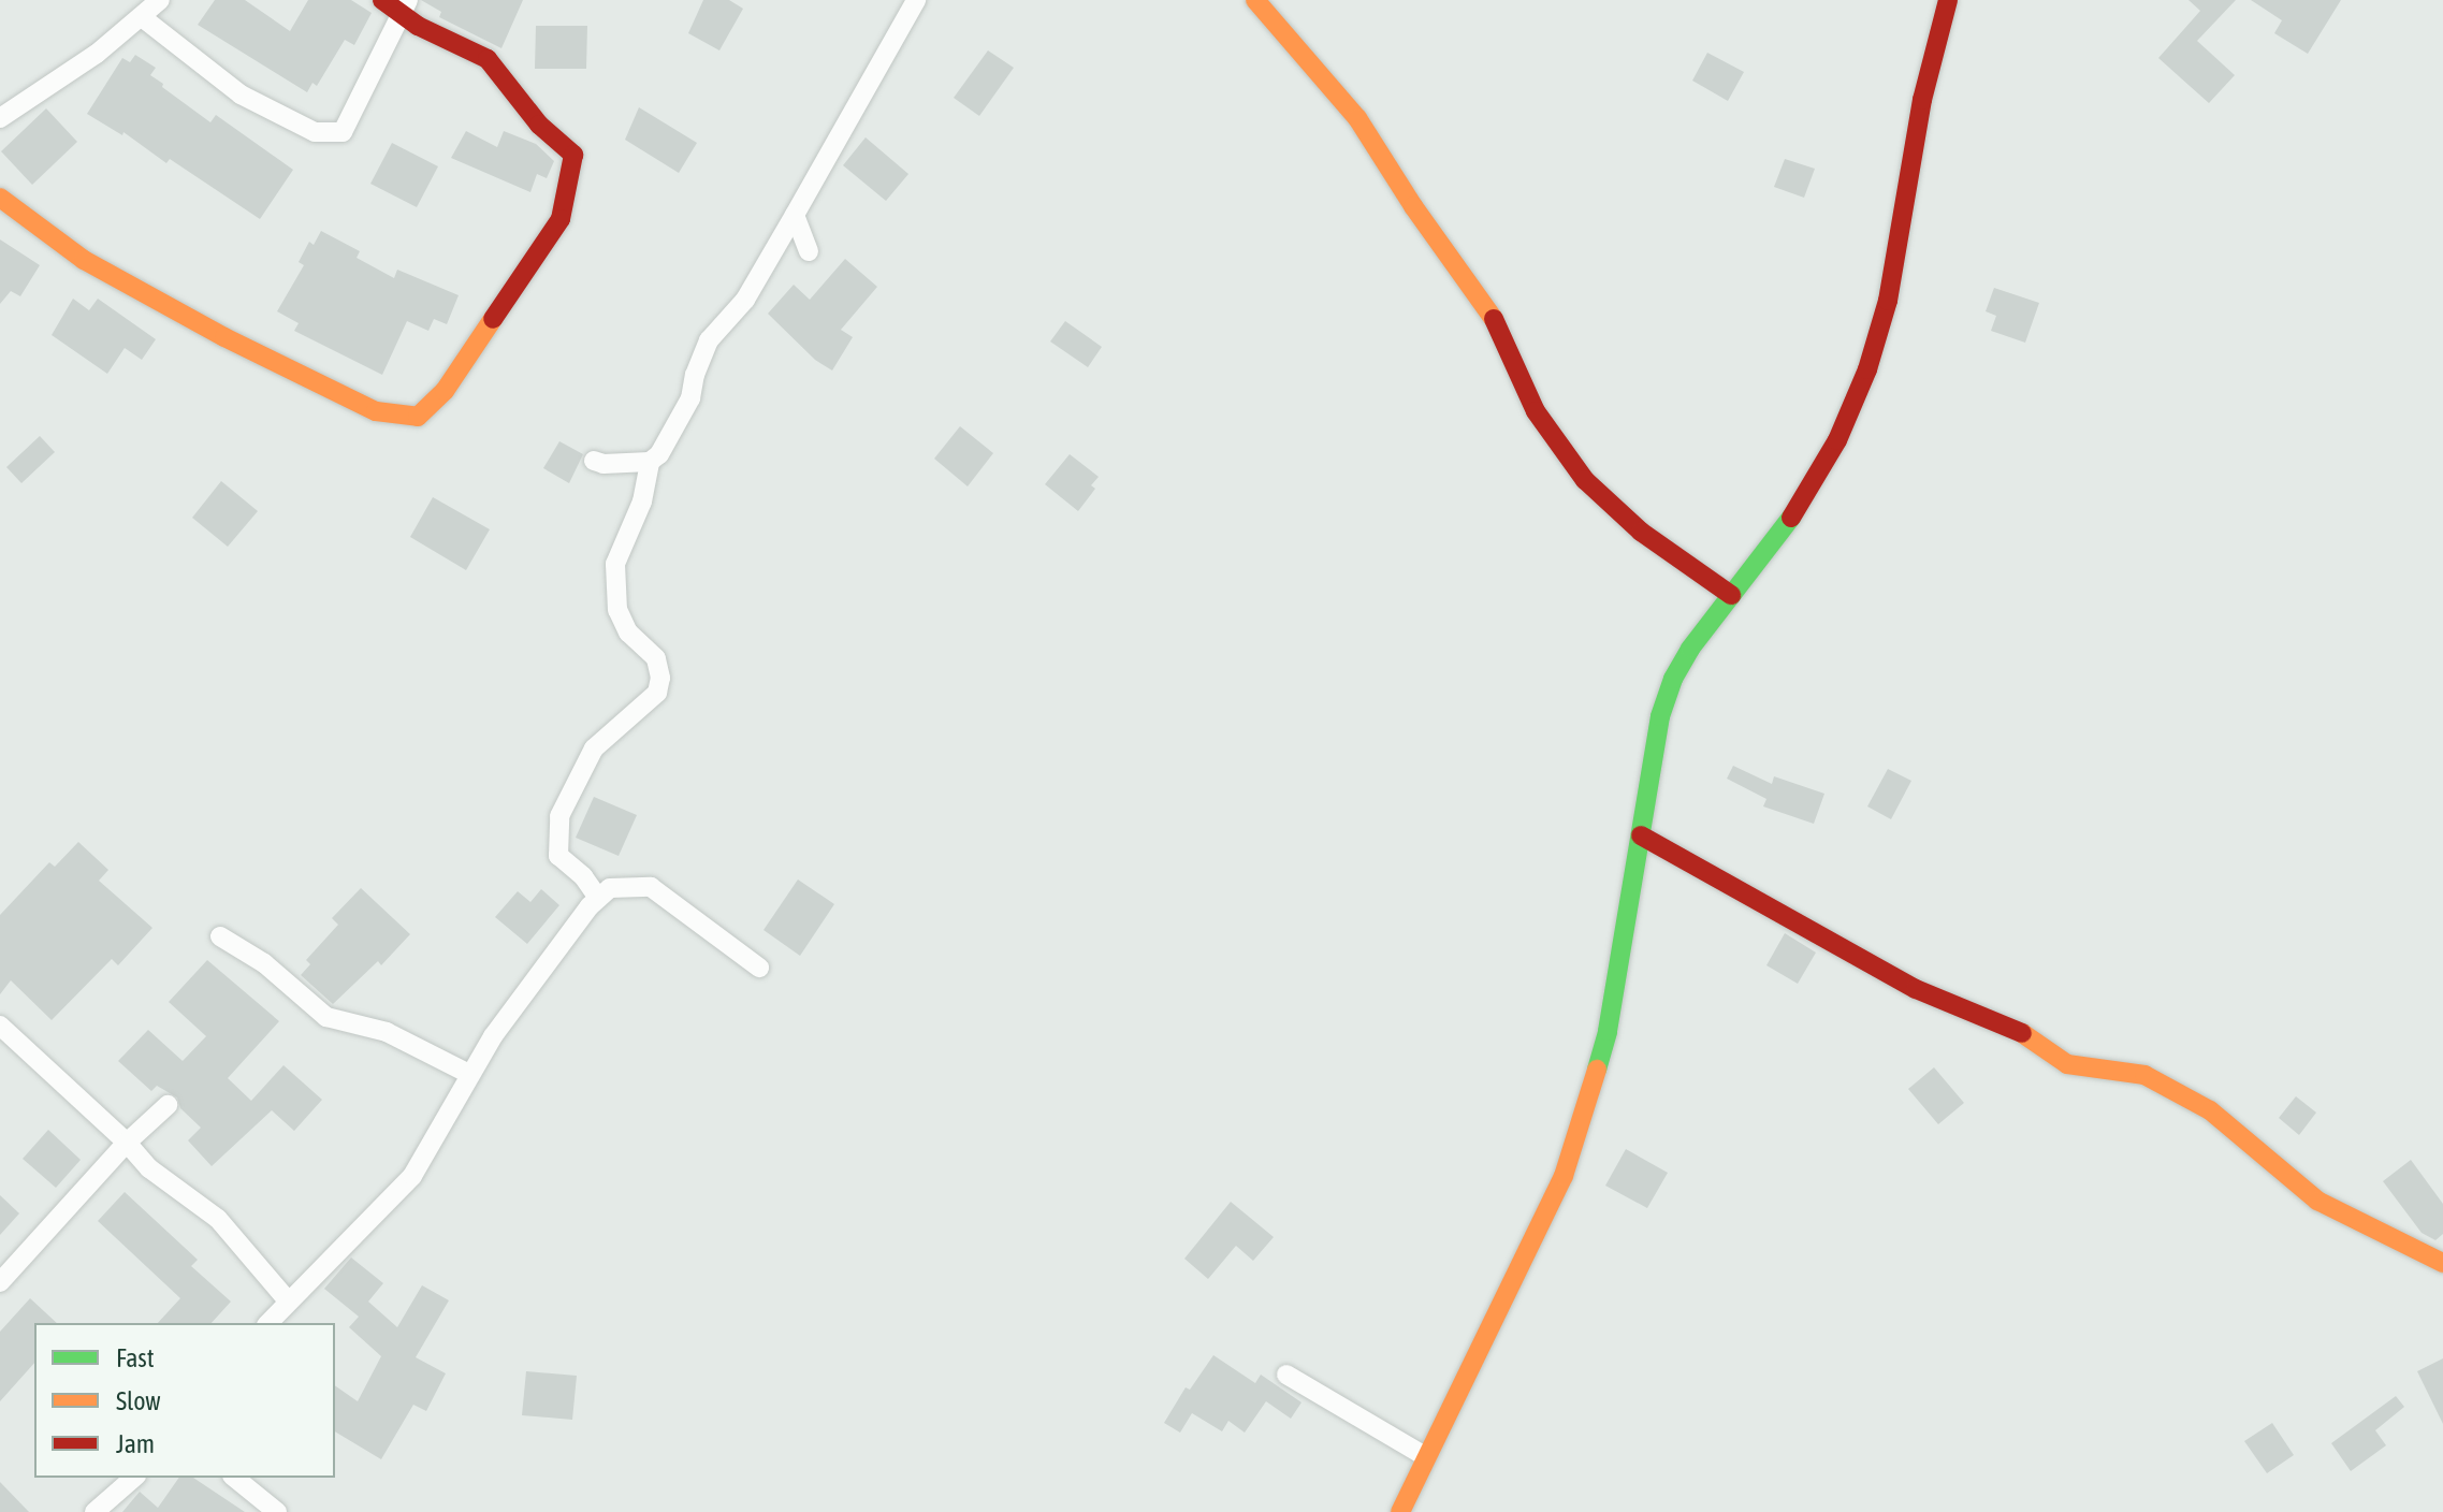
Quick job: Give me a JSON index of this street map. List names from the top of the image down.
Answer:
{
  "legend": ["Fast", "Slow", "Jam"]
}
